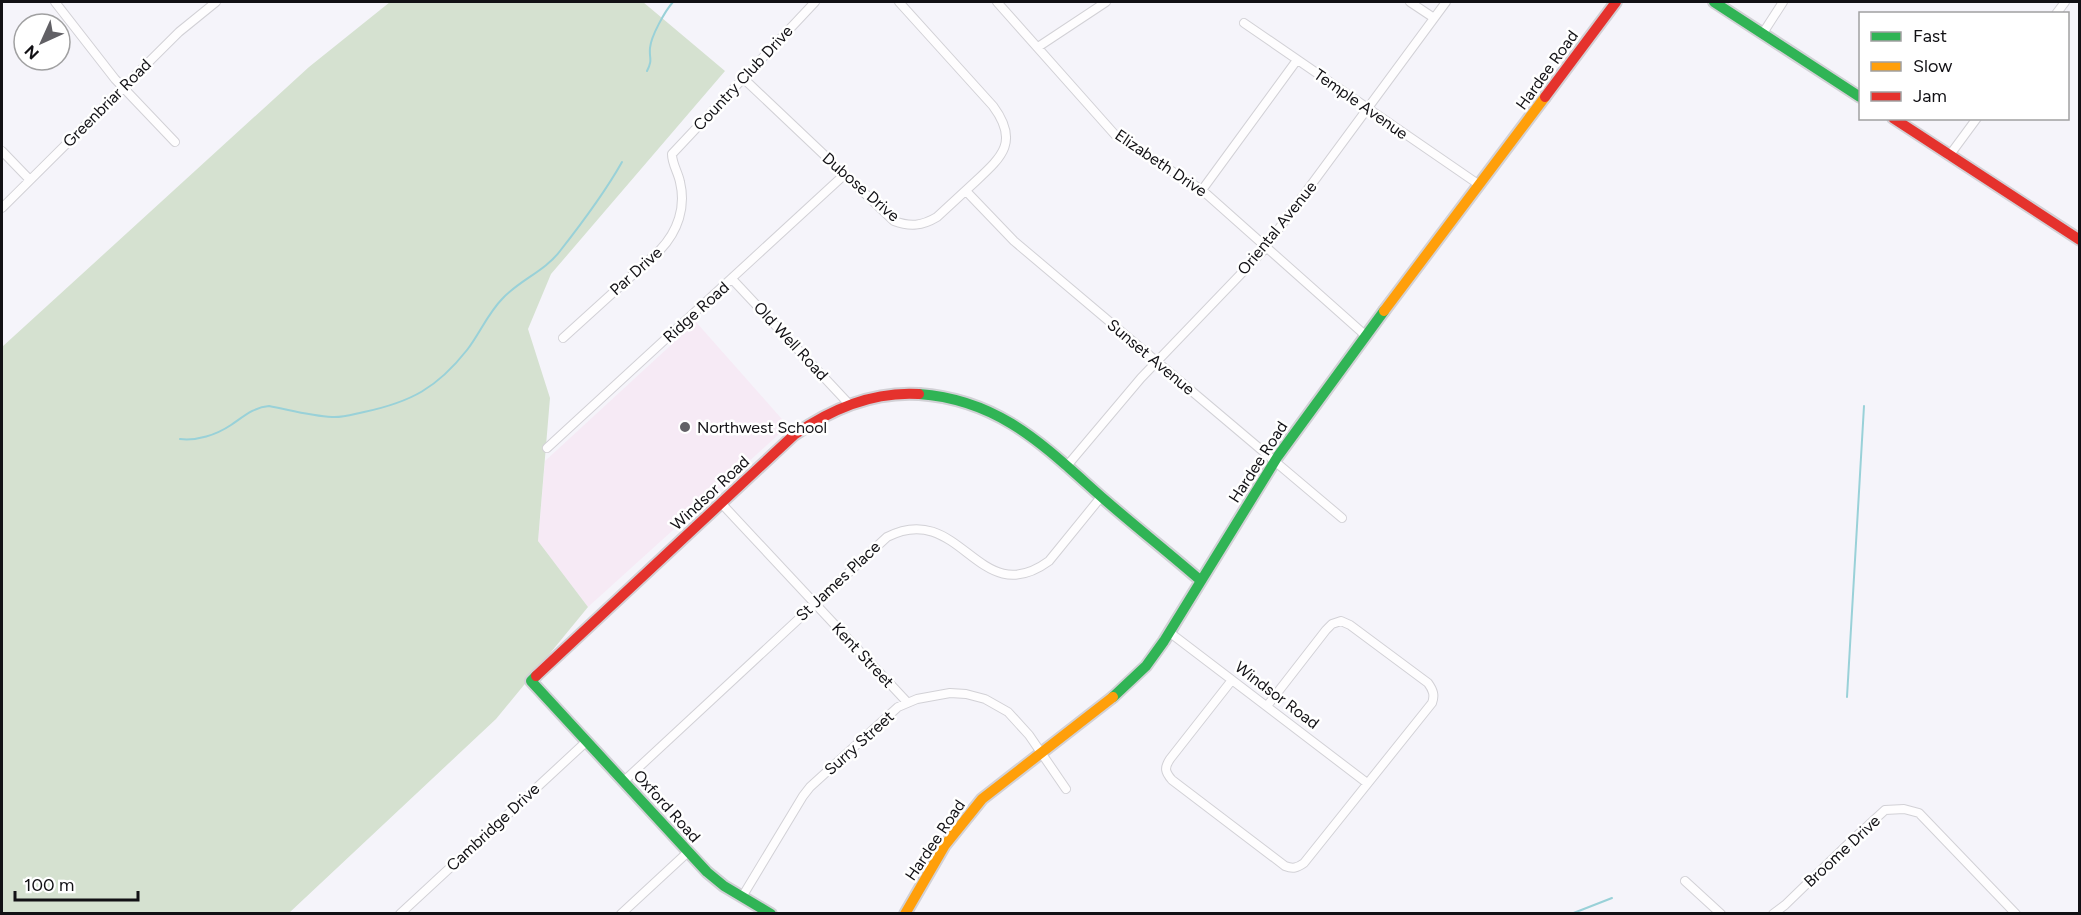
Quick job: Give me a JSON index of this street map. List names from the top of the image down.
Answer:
{
  "streets": {
    "street": [
      "Hardee Road",
      "Country Club Drive",
      "Greenbriar Road",
      "Temple Avenue",
      "Elizabeth Drive",
      "Dubose Drive",
      "Oriental Avenue",
      "Par Drive",
      "Ridge Road",
      "Old Well Road",
      "Sunset Avenue",
      "Windsor Road",
      "St James Place",
      "Kent Street",
      "Surry Street",
      "Oxford Road",
      "Cambridge Drive",
      "Broome Drive"
    ]
  },
  "crossings": [
    ["Hardee Road", "Temple Avenue"],
    ["Hardee Road", "Elizabeth Drive"],
    ["Hardee Road", "Sunset Avenue"],
    ["Hardee Road", "Windsor Road"],
    ["Hardee Road", "Surry Street"],
    ["Country Club Drive", "Dubose Drive"],
    ["Country Club Drive", "Par Drive"],
    ["Temple Avenue", "Oriental Avenue"],
    ["Elizabeth Drive", "Oriental Avenue"],
    ["Dubose Drive", "Ridge Road"],
    ["Dubose Drive", "Sunset Avenue"],
    ["Oriental Avenue", "Sunset Avenue"],
    ["Oriental Avenue", "Windsor Road"],
    ["Ridge Road", "Old Well Road"],
    ["Old Well Road", "Windsor Road"],
    ["Windsor Road", "St James Place"],
    ["Windsor Road", "Kent Street"],
    ["Windsor Road", "Oxford Road"],
    ["St James Place", "Kent Street"],
    ["St James Place", "Oxford Road"],
    ["Kent Street", "Surry Street"],
    ["Surry Street", "Oxford Road"],
    ["Oxford Road", "Cambridge Drive"]
  ],
  "places": ["Northwest School"],
  "legend": ["Fast", "Slow", "Jam"],
  "scale_bar": "100 m",
  "north": "bottom left"
}
